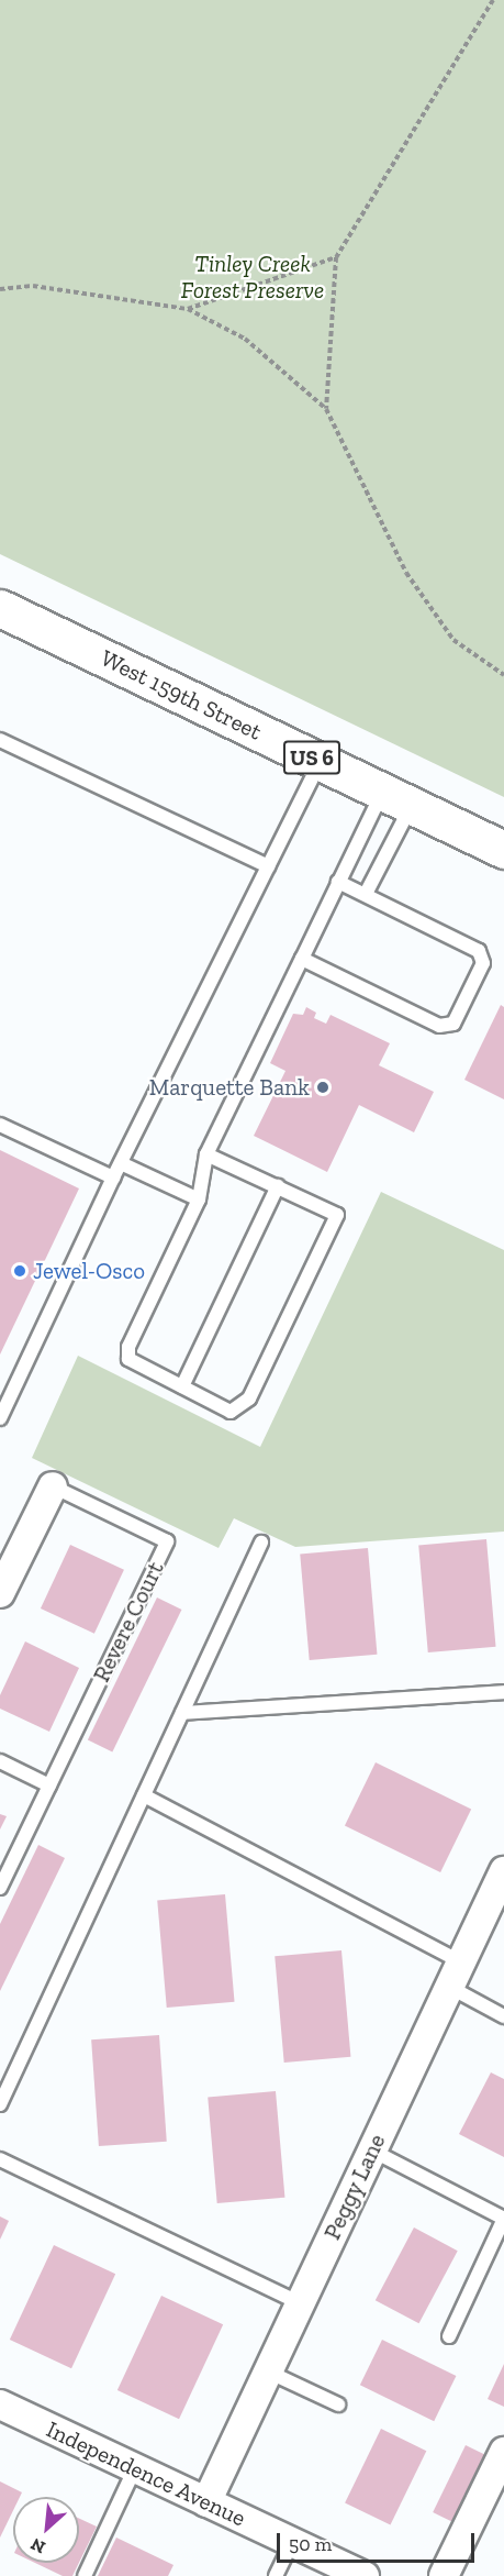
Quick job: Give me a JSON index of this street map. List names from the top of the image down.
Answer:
{
  "streets": {
    "main road": ["West 159th Street", "US 6"],
    "street": ["Revere Court", "Peggy Lane", "Independence Avenue"]
  },
  "crossings": [
    ["Peggy Lane", "Independence Avenue"]
  ],
  "parks": ["Tinley Creek Forest Preserve"],
  "places": ["Marquette Bank", "Jewel-Osco"],
  "scale_bar": "50 m",
  "north": "bottom left"
}
